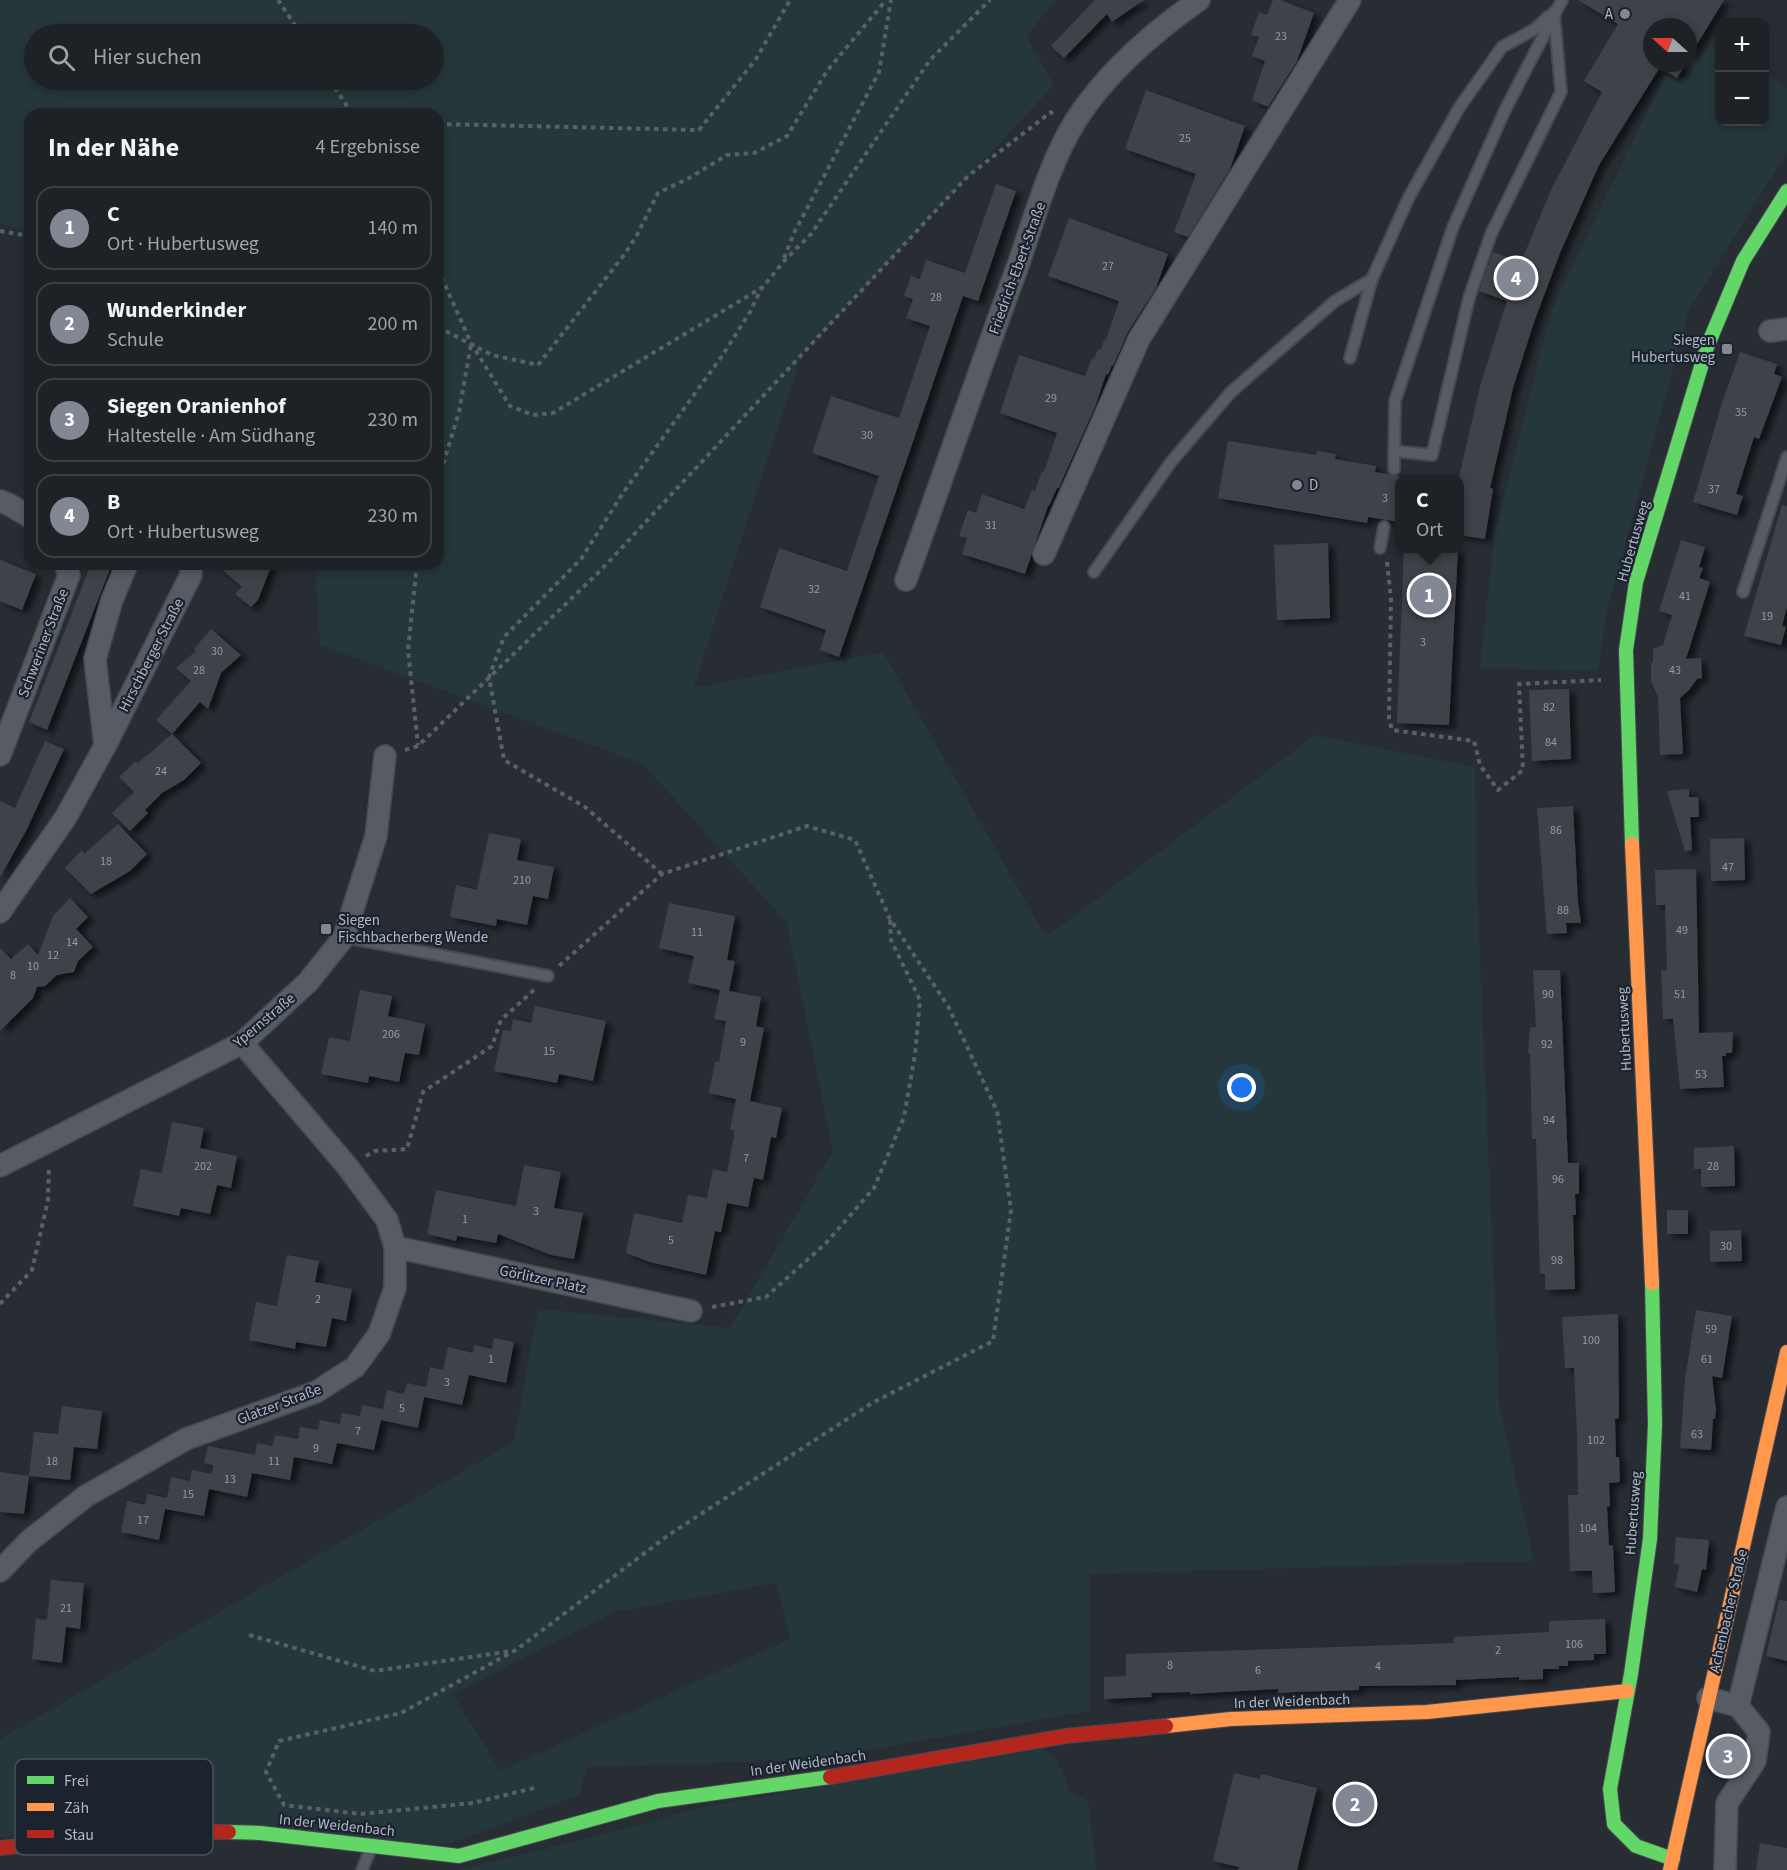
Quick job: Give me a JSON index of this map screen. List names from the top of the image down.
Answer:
{
  "streets": {
    "street": [
      "Friedrich-Ebert-Straße",
      "Hubertusweg",
      "Schweriner Straße",
      "Hirschberger Straße",
      "Ypernstraße",
      "Görlitzer Platz",
      "Glatzer Straße",
      "Achenbacher Straße",
      "In der Weidenbach"
    ]
  },
  "crossings": [
    ["Hubertusweg", "Achenbacher Straße"],
    ["Hubertusweg", "In der Weidenbach"],
    ["Ypernstraße", "Glatzer Straße"],
    ["Görlitzer Platz", "Glatzer Straße"]
  ],
  "places": {
    "other": ["A", "D"],
    "transit": ["Siegen Hubertusweg", "Siegen Fischbacherberg Wende"]
  },
  "house_numbers": [
    "23",
    "25",
    "27",
    "28",
    "29",
    "35",
    "30",
    "37",
    "3",
    "31",
    "32",
    "41",
    "19",
    "3",
    "30",
    "28",
    "43",
    "82",
    "84",
    "24",
    "86",
    "18",
    "47",
    "210",
    "88",
    "49",
    "11",
    "14",
    "12",
    "10",
    "8",
    "90",
    "51",
    "206",
    "9",
    "92",
    "15",
    "53",
    "94",
    "7",
    "202",
    "28",
    "96",
    "3",
    "1",
    "5",
    "30",
    "98",
    "2",
    "59",
    "100",
    "1",
    "61",
    "3",
    "5",
    "7",
    "63",
    "102",
    "9",
    "18",
    "11",
    "13",
    "15",
    "17",
    "104",
    "21",
    "106",
    "2",
    "8",
    "4",
    "6"
  ],
  "legend": ["Frei", "Zäh", "Stau"],
  "north": "left",
  "page": {
    "map_buttons": ["+", "−"],
    "search": "Hier suchen",
    "heading": ["In der Nähe", "4 Ergebnisse"],
    "list": [
      {
        "mark": "1",
        "name": "C",
        "note": "Ort · Hubertusweg",
        "value": "140 m"
      },
      {
        "mark": "2",
        "name": "Wunderkinder",
        "note": "Schule",
        "value": "200 m"
      },
      {
        "mark": "3",
        "name": "Siegen Oranienhof",
        "note": "Haltestelle · Am Südhang",
        "value": "230 m"
      },
      {
        "mark": "4",
        "name": "B",
        "note": "Ort · Hubertusweg",
        "value": "230 m"
      }
    ],
    "pins": [
      "4",
      "1",
      "3",
      "2"
    ],
    "popup": ["C", "Ort"]
  }
}
